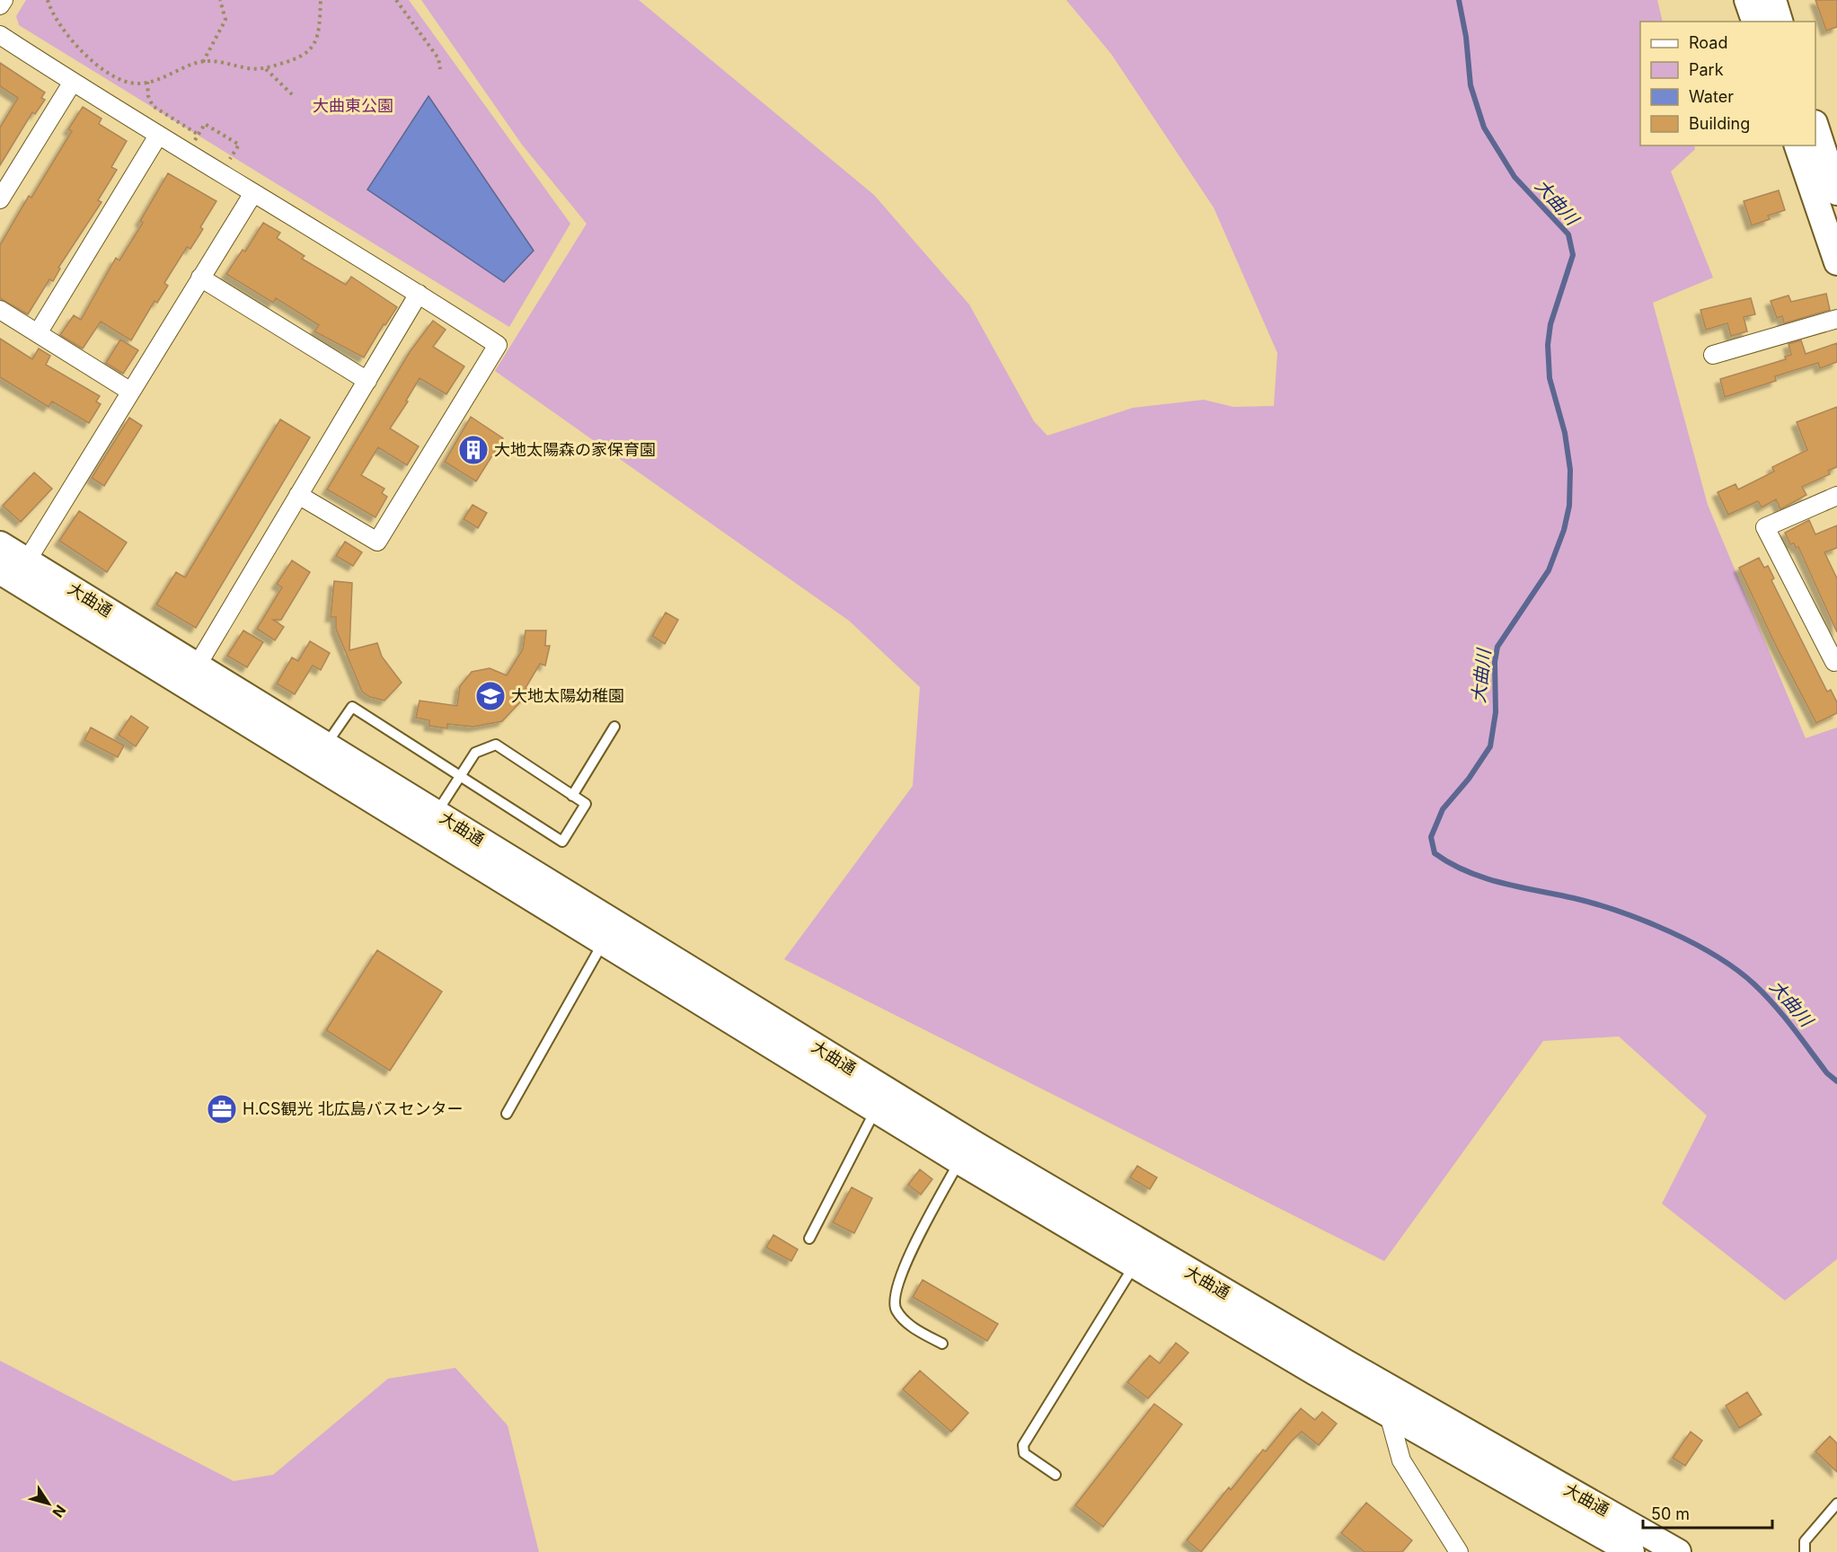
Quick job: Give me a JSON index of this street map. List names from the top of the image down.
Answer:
{
  "streets": {
    "street": ["大曲通"]
  },
  "water": ["大曲川"],
  "parks": ["大曲東公園"],
  "places": {
    "building": ["大地太陽森の家保育園"],
    "school or university": ["大地太陽幼稚園"],
    "office": ["H.CS観光 北広島バスセンター"]
  },
  "legend": [
    "Road",
    "Park",
    "Water",
    "Building"
  ],
  "scale_bar": "50 m",
  "north": "bottom right"
}
